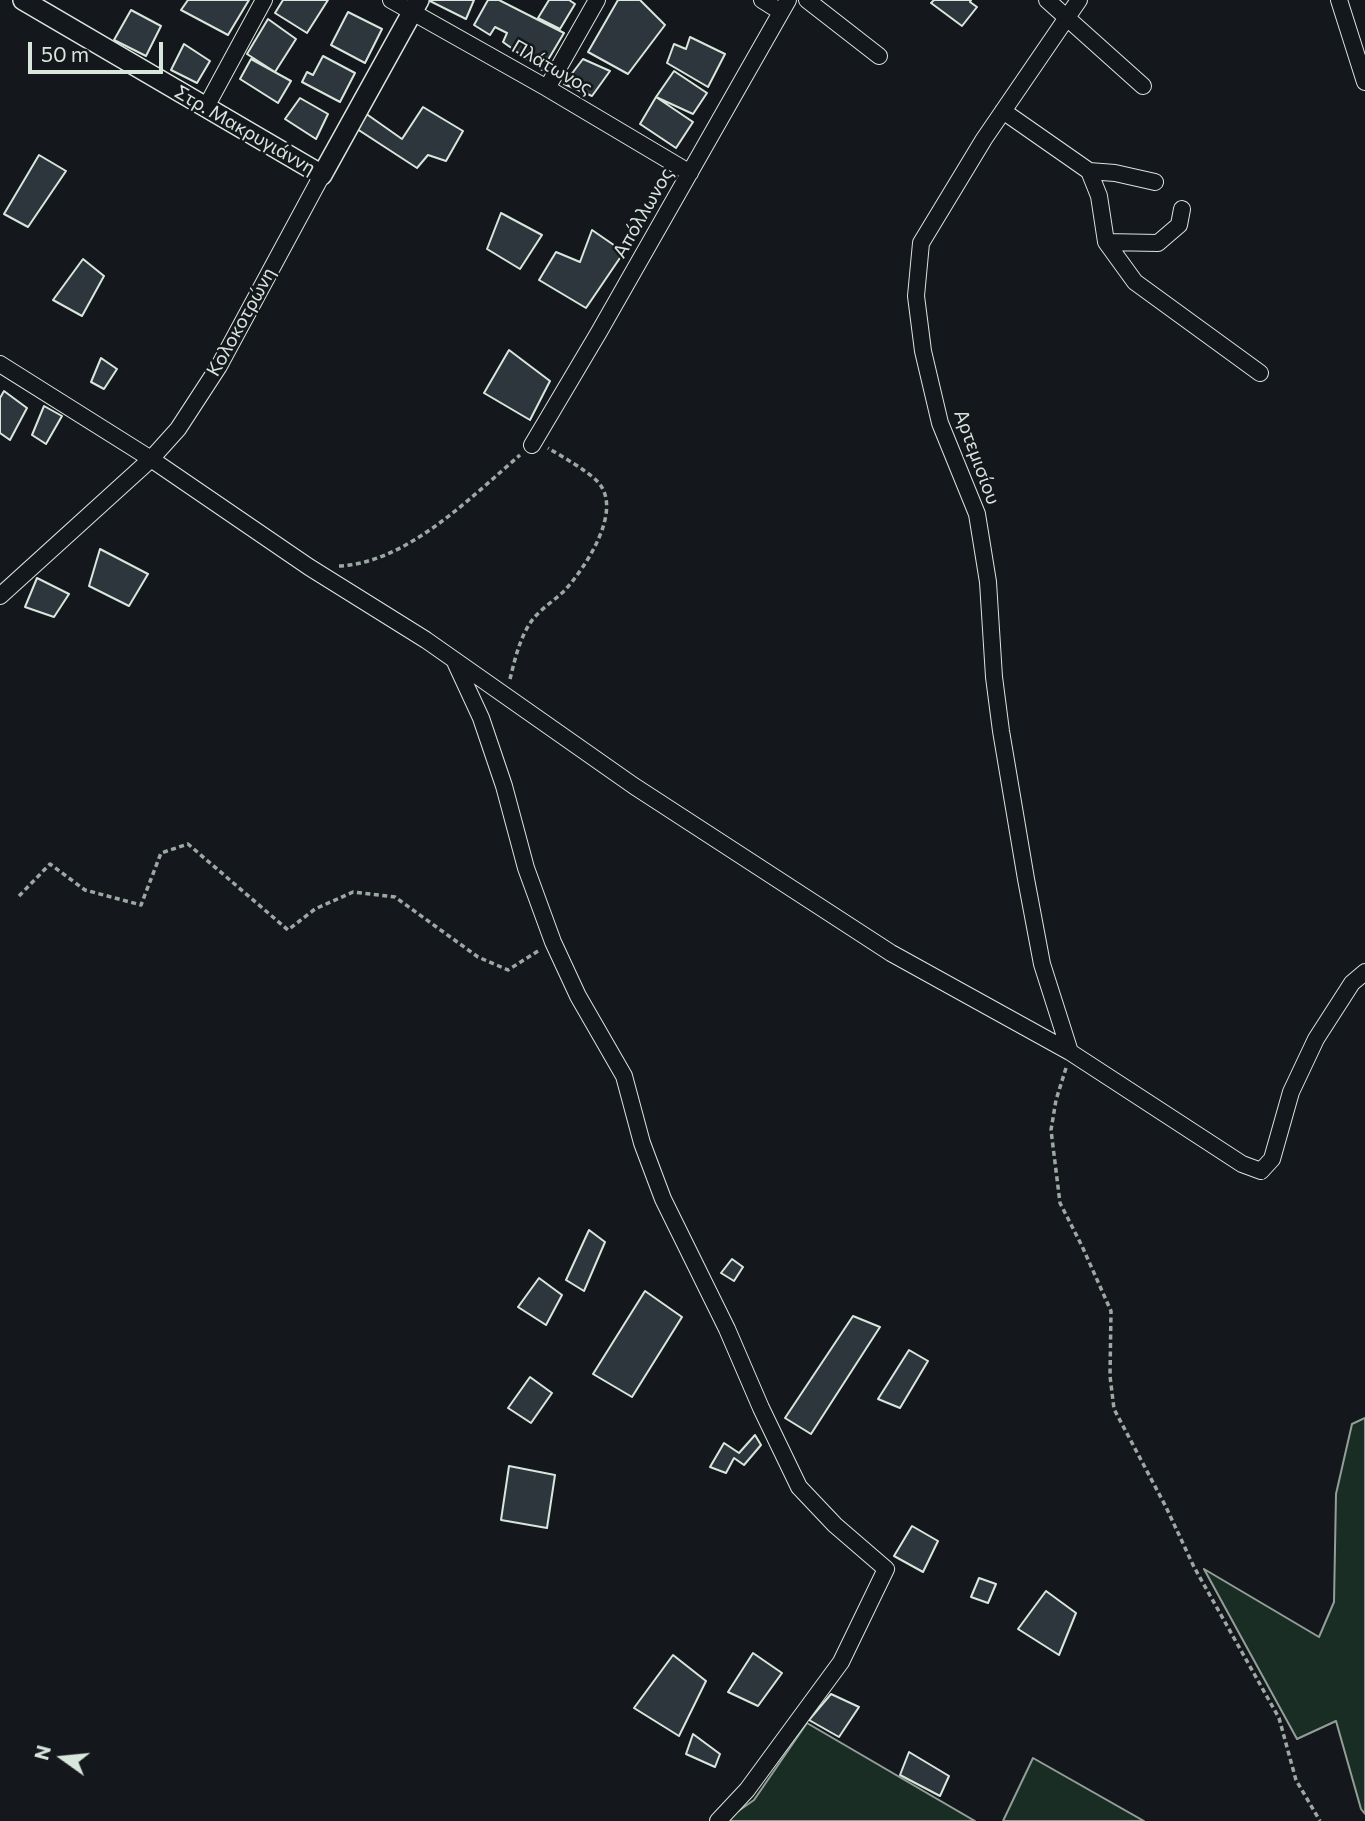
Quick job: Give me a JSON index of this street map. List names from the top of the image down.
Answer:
{
  "streets": {
    "street": [
      "Πλάτωνος",
      "Στρ. Μακρυγιάννη",
      "Απόλλωνος",
      "Κολοκοτρώνη",
      "Αρτεμισίου"
    ]
  },
  "crossings": [
    ["Πλάτωνος", "Απόλλωνος"],
    ["Πλάτωνος", "Κολοκοτρώνη"],
    ["Στρ. Μακρυγιάννη", "Κολοκοτρώνη"]
  ],
  "scale_bar": "50 m",
  "north": "left"
}
